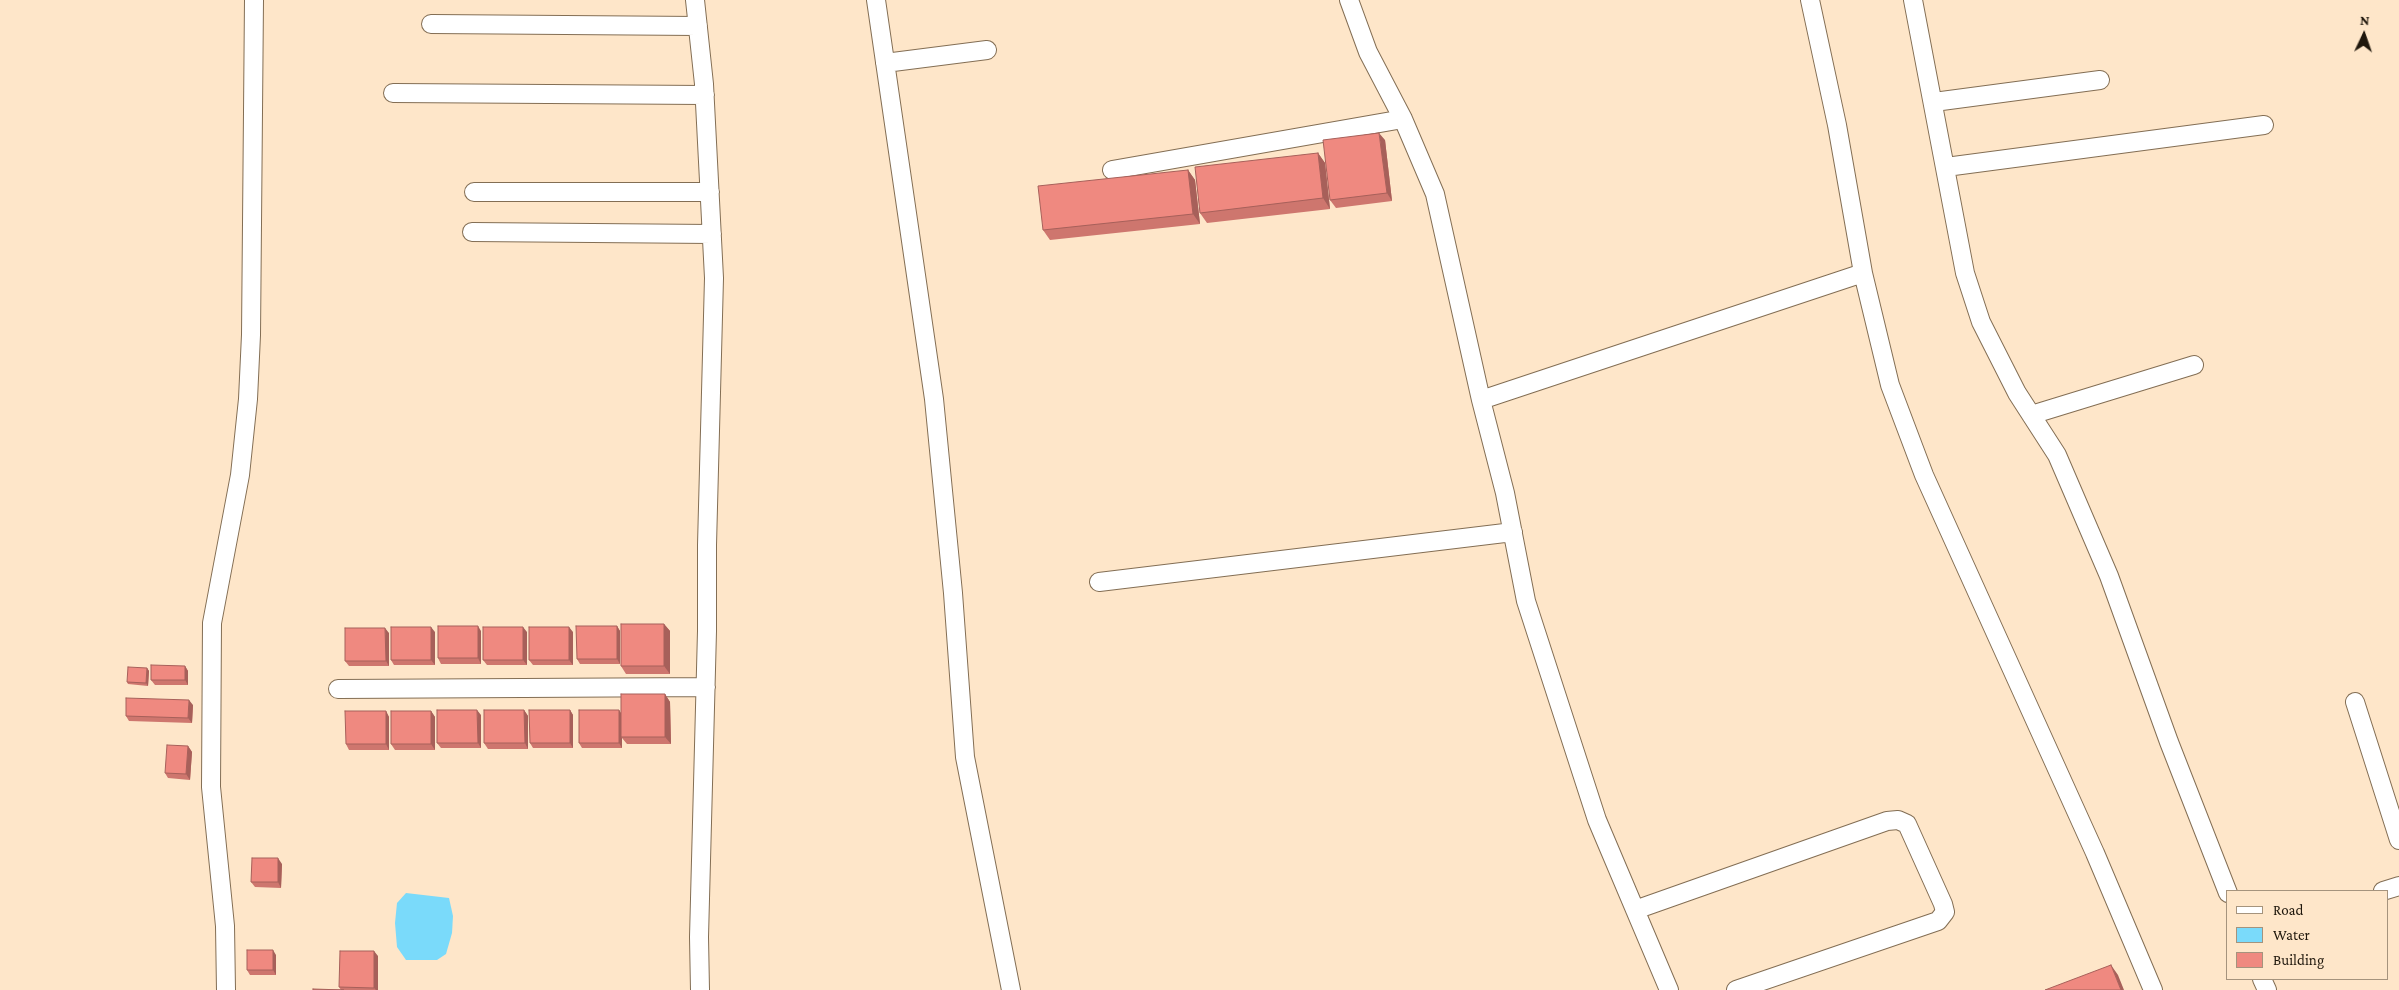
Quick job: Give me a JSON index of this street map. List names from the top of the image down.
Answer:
{
  "legend": ["Road", "Water", "Building"],
  "north": "top"
}
